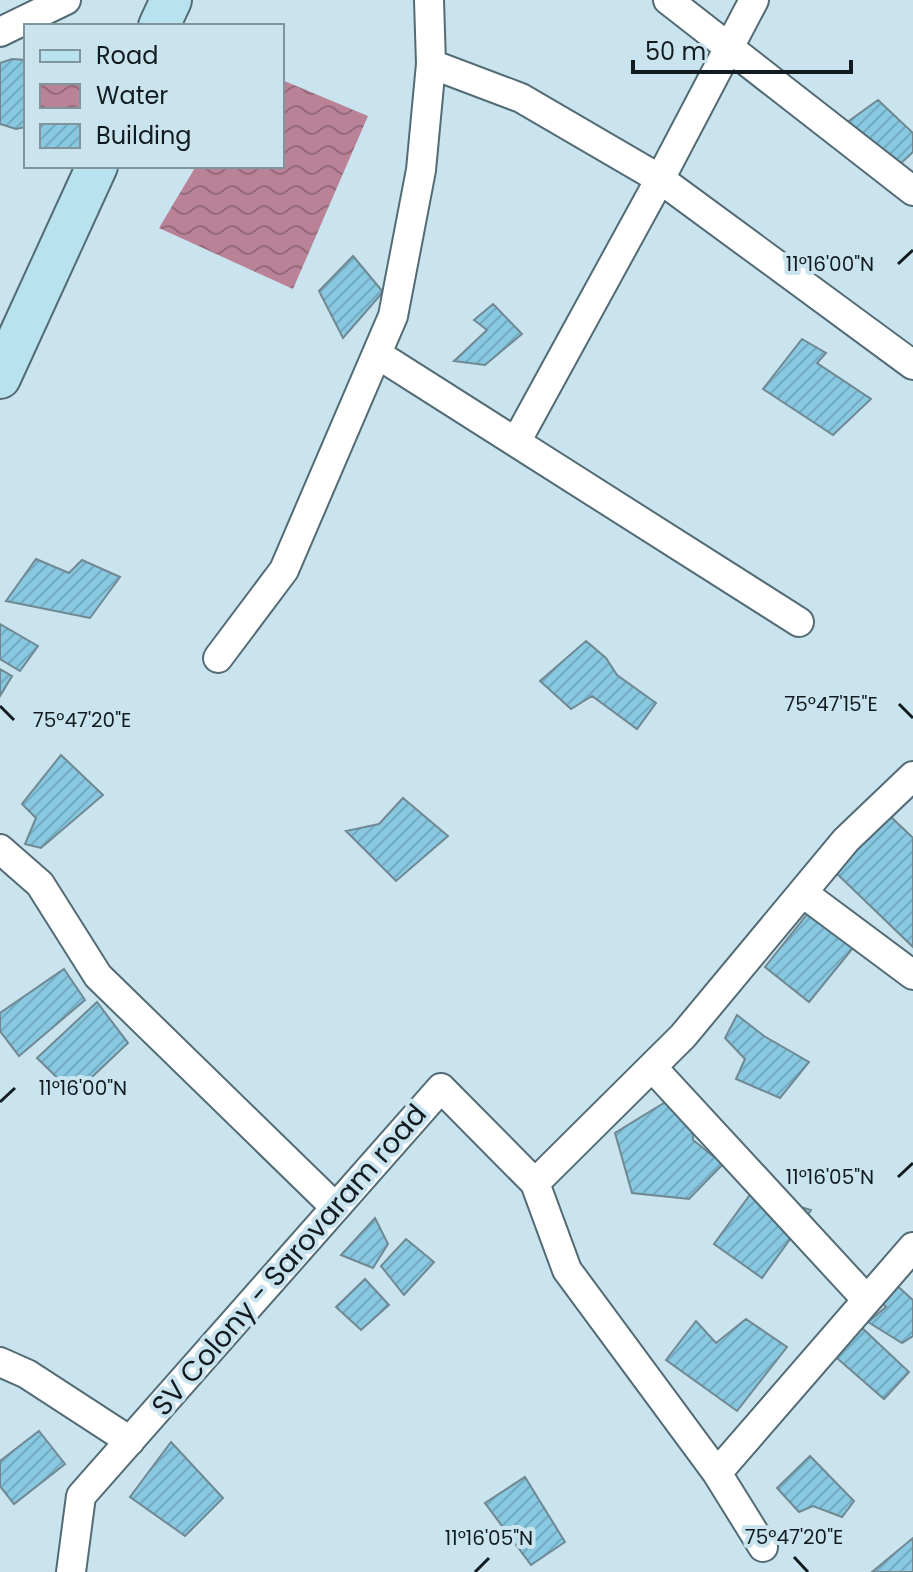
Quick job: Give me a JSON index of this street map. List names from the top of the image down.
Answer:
{
  "streets": {
    "street": ["SV Colony - Sarovaram road"]
  },
  "legend": ["Road", "Water", "Building"],
  "scale_bar": "50 m",
  "coordinates": [
    "11°16'00\"N",
    "75°47'15\"E",
    "75°47'20\"E",
    "11°16'05\"N"
  ]
}
